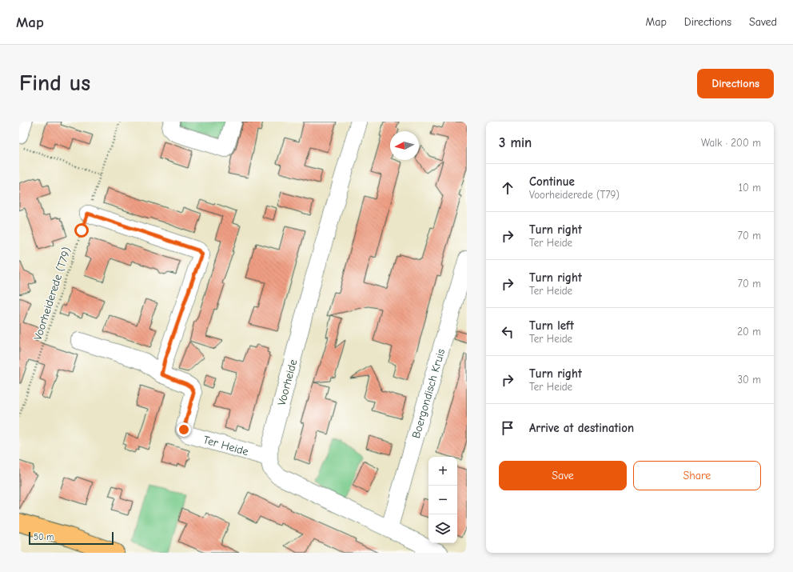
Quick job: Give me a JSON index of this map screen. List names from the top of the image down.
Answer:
{
  "streets": {
    "street": ["Voorheide", "Boergondisch Kruis", "Ter Heide"],
    "path": ["Voorheiderede (T79)"]
  },
  "crossings": [
    ["Voorheide", "Ter Heide"]
  ],
  "scale_bar": "50 m",
  "north": "left",
  "page": {
    "header": "Map",
    "nav": ["Map", "Directions", "Saved"],
    "buttons": [
      "Directions",
      ["Save", "Share"]
    ],
    "title": "Find us",
    "heading": ["3 min", "Walk · 200 m"],
    "list": [
      ["Continue", "Voorheiderede (T79)", "10 m"],
      ["Turn right", "Ter Heide", "70 m"],
      ["Turn right", "Ter Heide", "70 m"],
      ["Turn left", "Ter Heide", "20 m"],
      ["Turn right", "Ter Heide", "30 m"],
      "Arrive at destination"
    ],
    "map_buttons": ["+", "−"],
    "scale": "50 m"
  }
}
